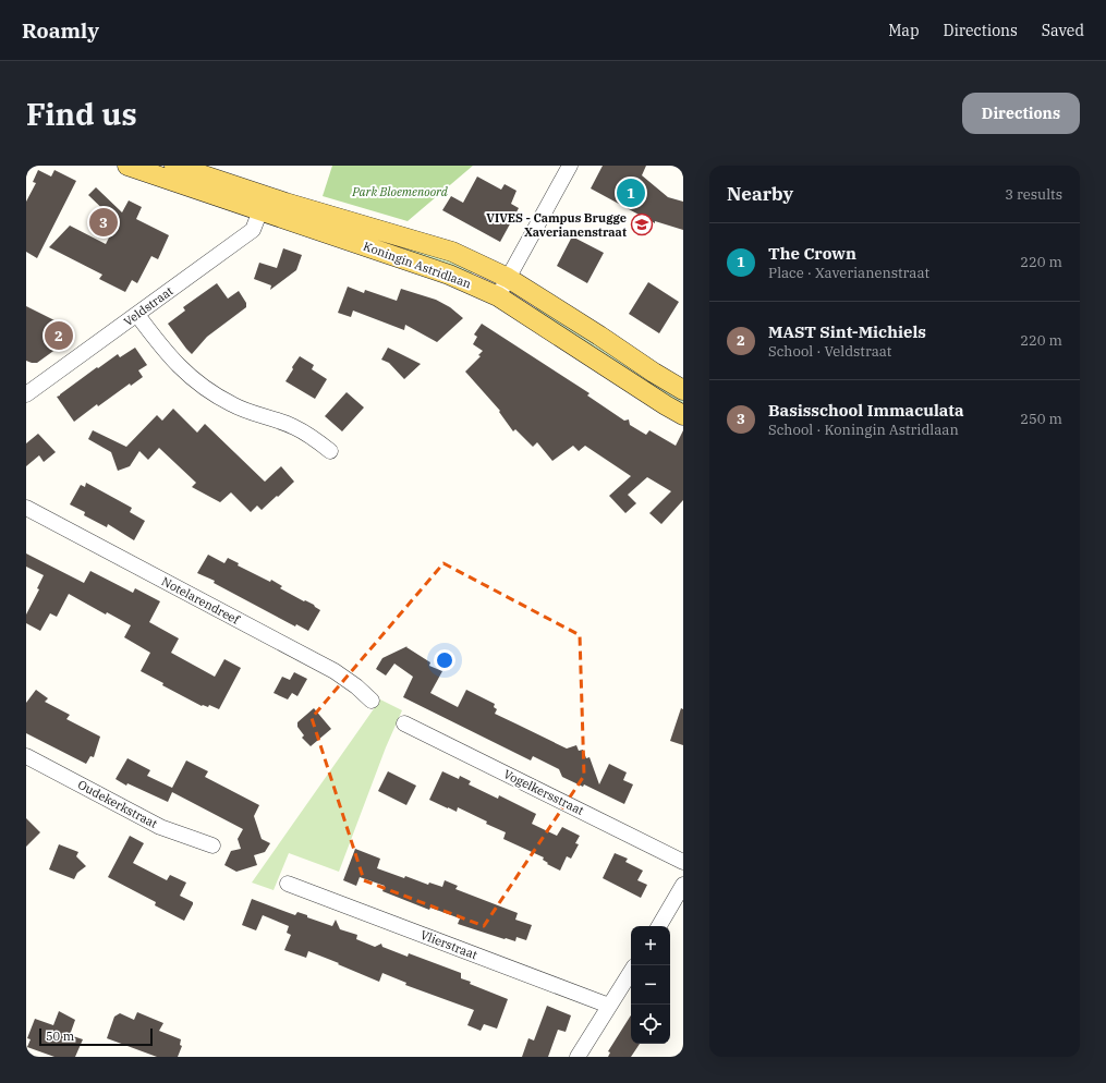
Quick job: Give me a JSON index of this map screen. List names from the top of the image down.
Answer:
{
  "streets": {
    "main road": ["Koningin Astridlaan"],
    "street": [
      "Veldstraat",
      "Notelarendreef",
      "Vogelkersstraat",
      "Oudekerkstraat",
      "Vlierstraat"
    ]
  },
  "crossings": [
    ["Koningin Astridlaan", "Veldstraat"]
  ],
  "parks": ["Park Bloemenoord"],
  "places": {
    "school or university": ["VIVES - Campus Brugge Xaverianenstraat"]
  },
  "scale_bar": "50 m",
  "page": {
    "header": "Roamly",
    "nav": ["Map", "Directions", "Saved"],
    "buttons": "Directions",
    "title": "Find us",
    "heading": ["Nearby", "3 results"],
    "pins": ["1", "3", "2"],
    "list": [
      {
        "mark": "1",
        "name": "The Crown",
        "note": "Place · Xaverianenstraat",
        "value": "220 m"
      },
      {
        "mark": "2",
        "name": "MAST Sint-Michiels",
        "note": "School · Veldstraat",
        "value": "220 m"
      },
      {
        "mark": "3",
        "name": "Basisschool Immaculata",
        "note": "School · Koningin Astridlaan",
        "value": "250 m"
      }
    ],
    "map_buttons": ["+", "−"],
    "scale": "50 m"
  }
}
